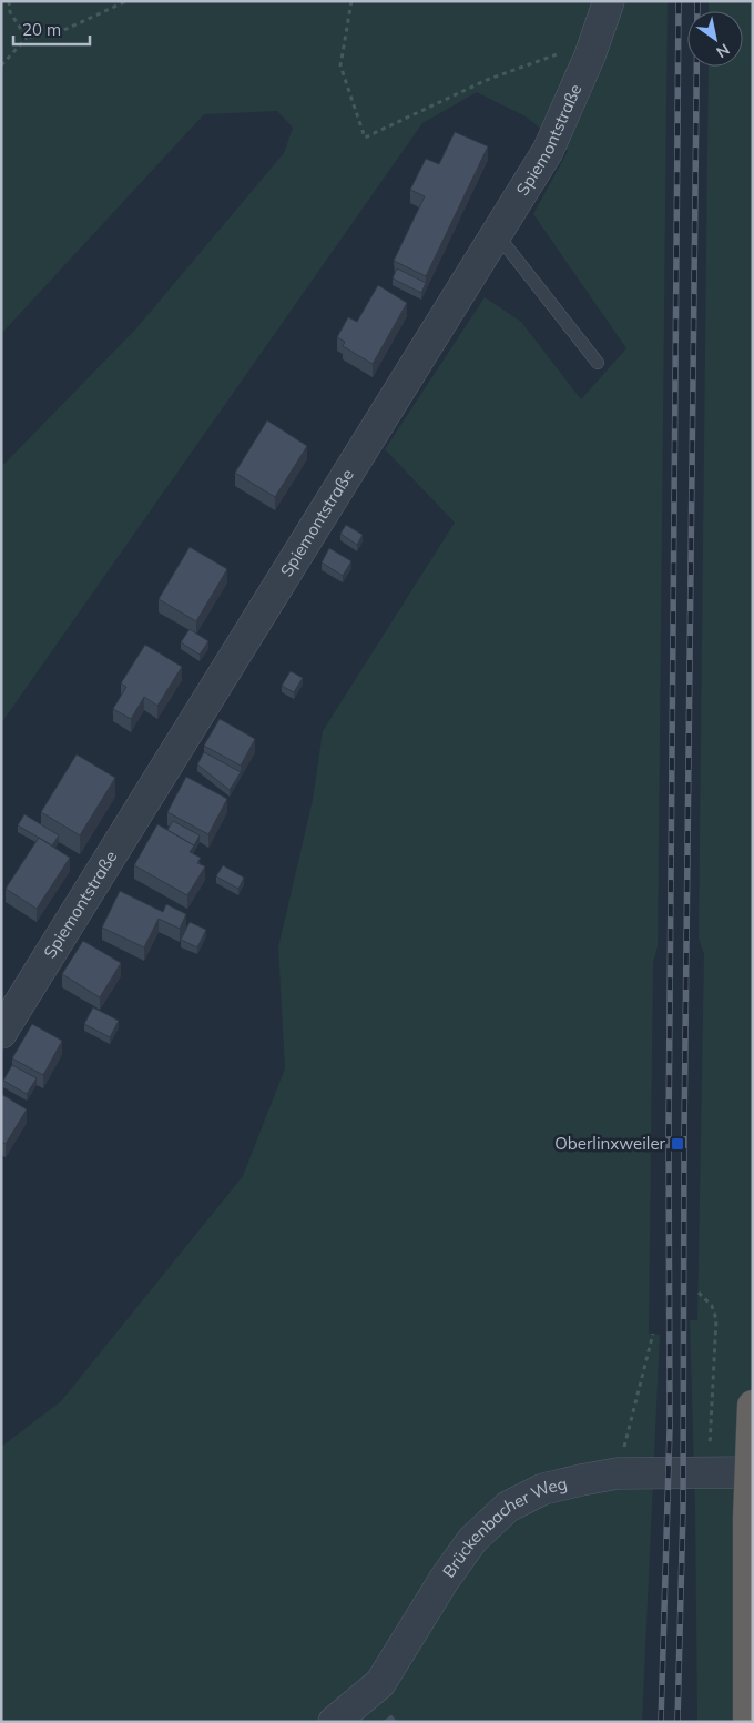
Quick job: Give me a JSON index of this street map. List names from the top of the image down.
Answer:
{
  "streets": {
    "street": ["Spiemontstraße", "Brückenbacher Weg"]
  },
  "places": {
    "transit": ["Oberlinxweiler"]
  },
  "scale_bar": "20 m",
  "north": "bottom right"
}
